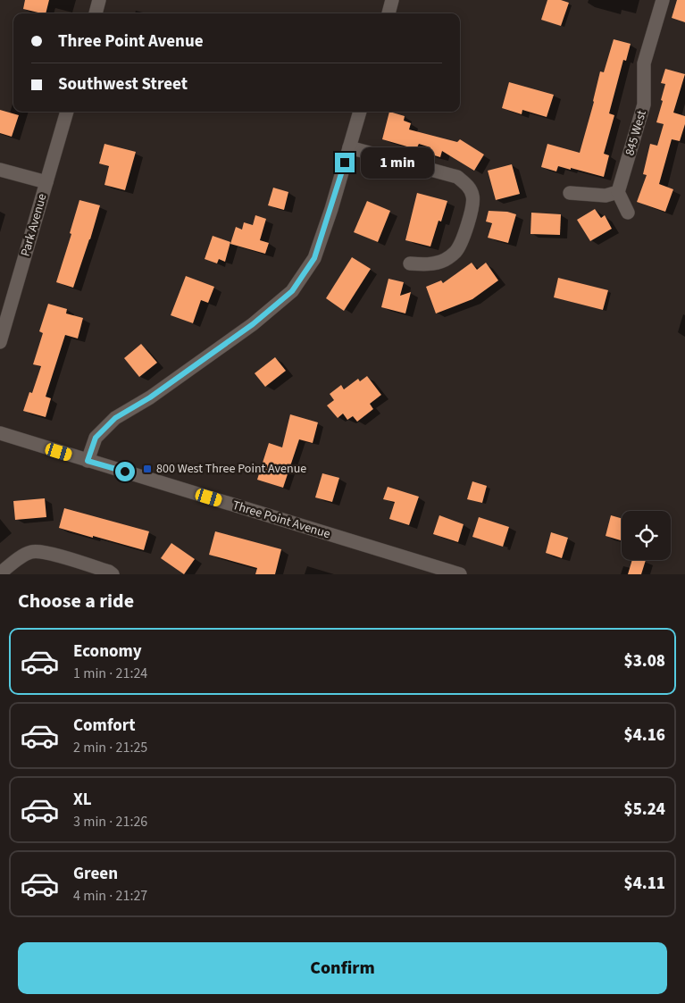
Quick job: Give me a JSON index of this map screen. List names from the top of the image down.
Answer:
{
  "streets": {
    "street": ["845 West", "Park Avenue", "Three Point Avenue"]
  },
  "places": {
    "transit": ["800 West Three Point Avenue"]
  },
  "page": {
    "banner": ["Three Point Avenue", "Southwest Street"],
    "bubble": "1 min",
    "heading": "Choose a ride",
    "list": [
      {
        "name": "Economy",
        "note": "1 min · 21:24",
        "value": "$3.08"
      },
      {
        "name": "Comfort",
        "note": "2 min · 21:25",
        "value": "$4.16"
      },
      {
        "name": "XL",
        "note": "3 min · 21:26",
        "value": "$5.24"
      },
      {
        "name": "Green",
        "note": "4 min · 21:27",
        "value": "$4.11"
      }
    ],
    "buttons": "Confirm"
  }
}
